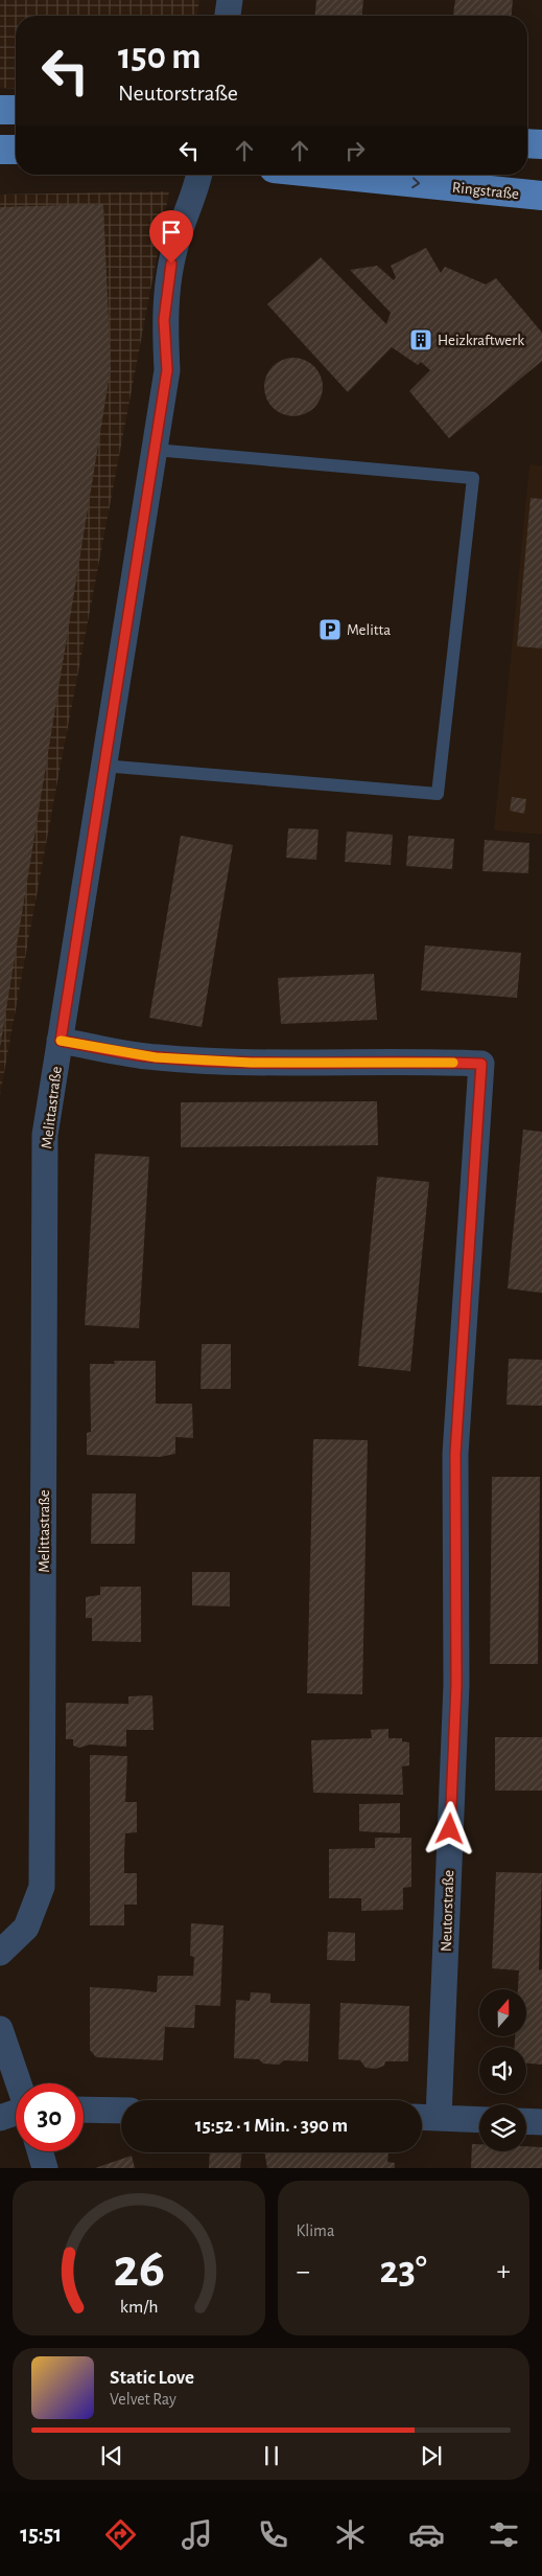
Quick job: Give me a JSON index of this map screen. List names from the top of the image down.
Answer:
{
  "streets": {
    "main road": ["Ringstraße"],
    "street": ["Melittastraße", "Neutorstraße"]
  },
  "crossings": [
    ["Melittastraße", "Neutorstraße"]
  ],
  "one_way": ["Ringstraße"],
  "places": {
    "building": ["Heizkraftwerk"],
    "parking": ["Melitta"]
  },
  "north": "top",
  "page": {
    "turn": ["150 m", "Neutorstraße"],
    "limit": "30",
    "trip": "15:52 · 1 Min. · 390 m",
    "tile": "Klima",
    "heat": ["−", "23°", "+"],
    "song": ["Static Love", "Velvet Ray"],
    "tabs": "15:51",
    "gauge": ["26", "km/h"]
  }
}
